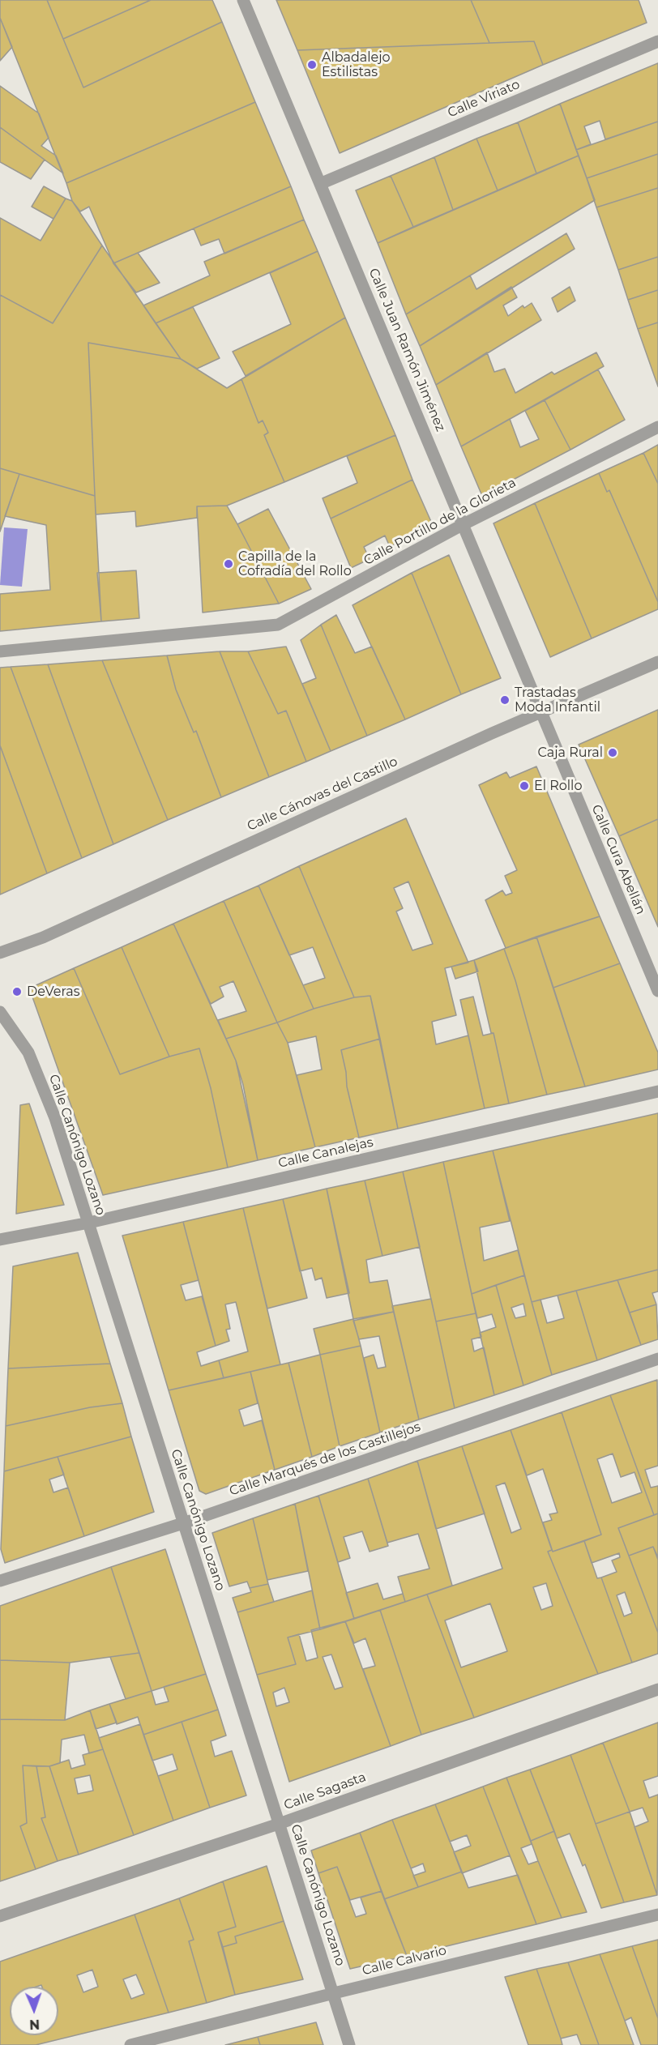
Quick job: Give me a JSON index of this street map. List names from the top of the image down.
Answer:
{
  "streets": {
    "street": [
      "Calle Viriato",
      "Calle Juan Ramón Jiménez",
      "Calle Portillo de la Glorieta",
      "Calle Cánovas del Castillo",
      "Calle Cura Abellán",
      "Calle Canónigo Lozano",
      "Calle Canalejas",
      "Calle Marqués de los Castillejos",
      "Calle Sagasta",
      "Calle Calvario"
    ]
  },
  "crossings": [
    ["Calle Viriato", "Calle Juan Ramón Jiménez"],
    ["Calle Juan Ramón Jiménez", "Calle Portillo de la Glorieta"],
    ["Calle Juan Ramón Jiménez", "Calle Cánovas del Castillo"],
    ["Calle Juan Ramón Jiménez", "Calle Cura Abellán"],
    ["Calle Cánovas del Castillo", "Calle Cura Abellán"],
    ["Calle Canónigo Lozano", "Calle Canalejas"],
    ["Calle Canónigo Lozano", "Calle Marqués de los Castillejos"],
    ["Calle Canónigo Lozano", "Calle Sagasta"],
    ["Calle Canónigo Lozano", "Calle Calvario"]
  ],
  "places": [
    "Albadalejo Estilistas",
    "Capilla de la Cofradía del Rollo",
    "Trastadas Moda Infantil",
    "Caja Rural",
    "El Rollo",
    "DeVeras"
  ],
  "north": "bottom"
}
